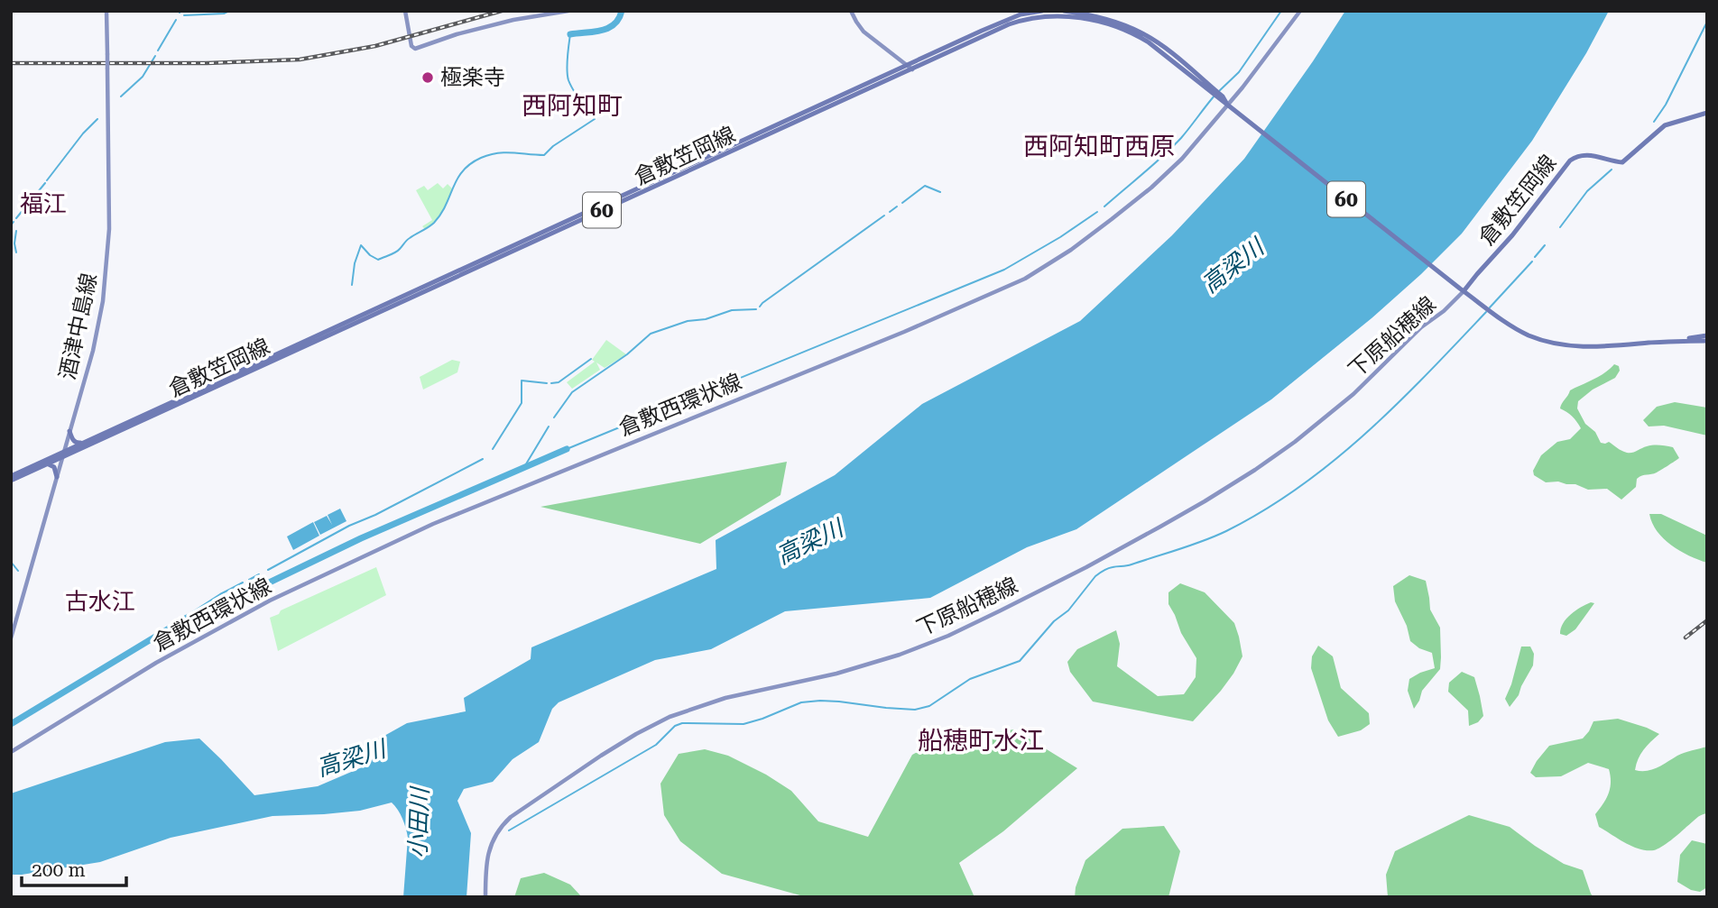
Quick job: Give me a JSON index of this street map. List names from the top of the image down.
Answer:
{
  "streets": {
    "main road": [
      "倉敷笠岡線",
      "60",
      "酒津中島線",
      "下原船穂線",
      "倉敷西環状線"
    ]
  },
  "crossings": [
    ["倉敷笠岡線", "酒津中島線"],
    ["倉敷笠岡線", "下原船穂線"],
    ["倉敷笠岡線", "倉敷西環状線"]
  ],
  "districts": [
    "西阿知町",
    "西阿知町西原",
    "福江",
    "古水江",
    "船穂町水江"
  ],
  "water": ["高梁川", "小田川"],
  "places": ["極楽寺"],
  "scale_bar": "200 m"
}
